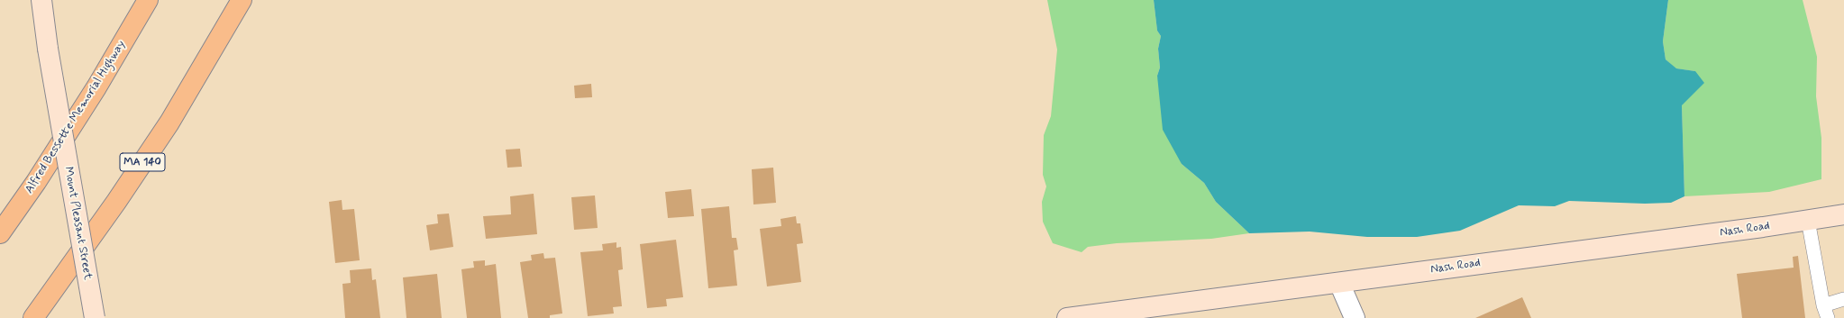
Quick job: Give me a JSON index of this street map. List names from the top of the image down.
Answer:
{
  "streets": {
    "highway": ["Alfred Bessette Memorial Highway", "MA 140"],
    "main road": ["Mount Pleasant Street", "Nash Road"]
  }
}
